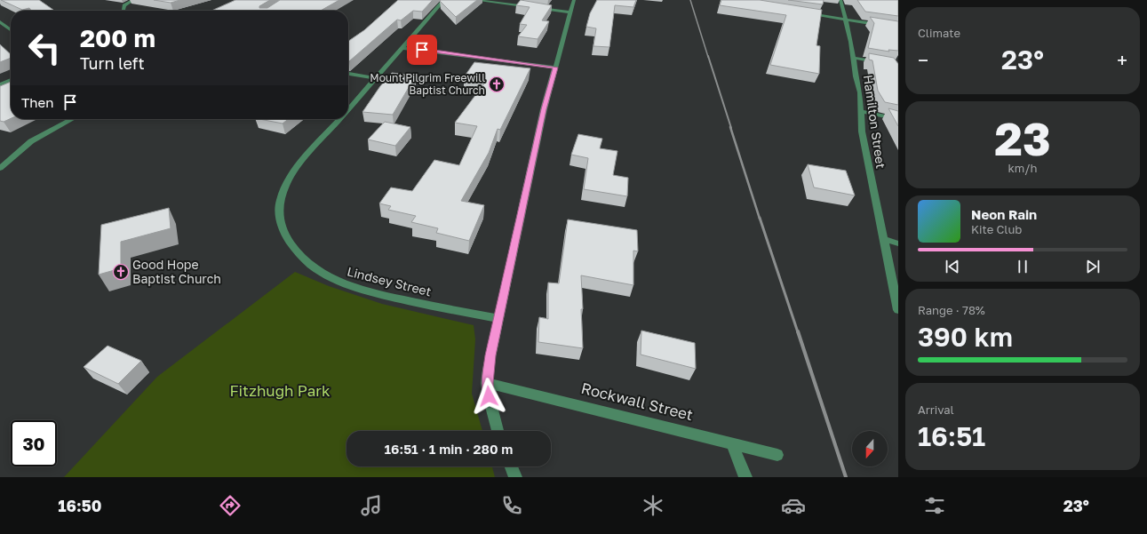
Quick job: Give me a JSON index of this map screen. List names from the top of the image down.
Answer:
{
  "streets": {
    "street": ["Hamilton Street", "Lindsey Street", "Rockwall Street"]
  },
  "parks": ["Fitzhugh Park"],
  "places": {
    "church": ["Mount Pilgrim Freewill Baptist Church", "Good Hope Baptist Church"]
  },
  "north": "bottom",
  "page": {
    "tile": [
      "Climate",
      ["23", "km/h"],
      ["Range · 78%", "390 km"],
      ["Arrival", "16:51"]
    ],
    "turn": ["200 m", "Turn left"],
    "heat": ["−", "23°", "+"],
    "then": "Then",
    "song": ["Neon Rain", "Kite Club"],
    "limit": "30",
    "trip": "16:51 · 1 min · 280 m",
    "tabs": ["16:50", "23°"]
  }
}
